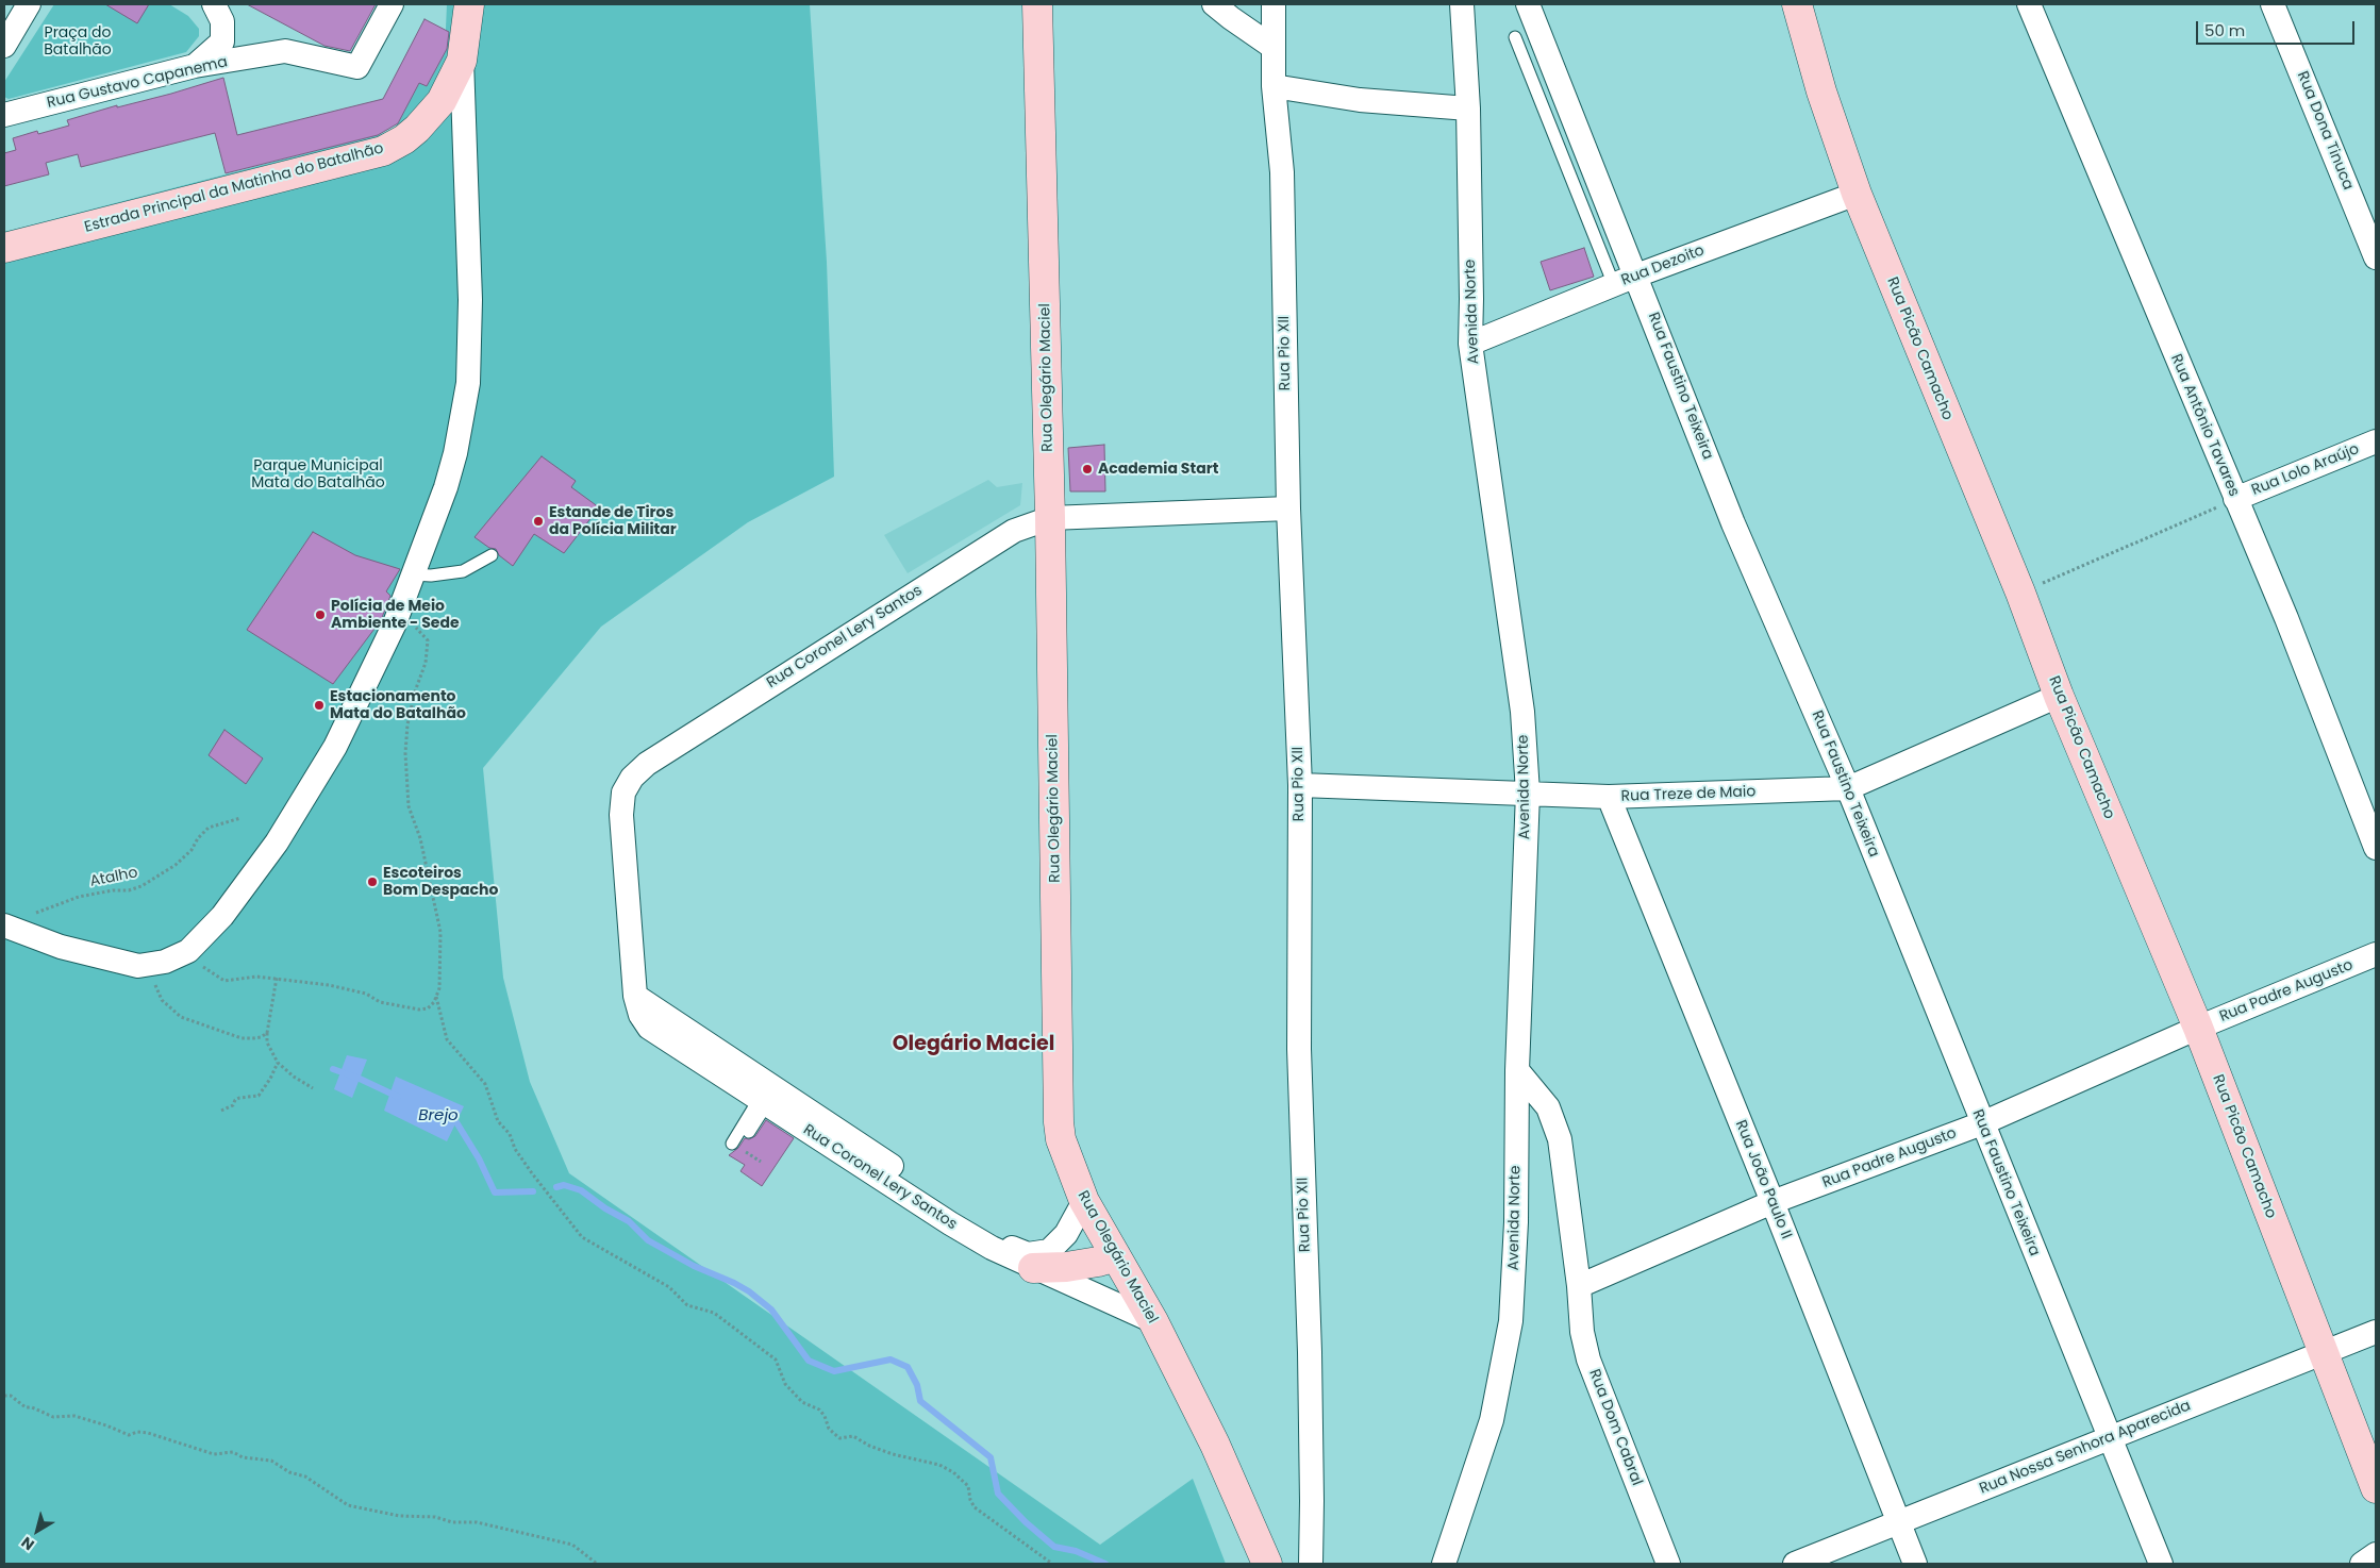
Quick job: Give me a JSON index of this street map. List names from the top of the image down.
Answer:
{
  "streets": {
    "street": [
      "Rua Gustavo Capanema",
      "Rua Dona Tinuca",
      "Estrada Principal da Matinha do Batalhão",
      "Rua Dezoito",
      "Avenida Norte",
      "Rua Picão Camacho",
      "Rua Pio XII",
      "Rua Olegário Maciel",
      "Rua Faustino Teixeira",
      "Rua Antônio Tavares",
      "Rua Lolo Araújo",
      "Rua Coronel Lery Santos",
      "Rua Treze de Maio",
      "Rua Padre Augusto",
      "Rua João Paulo II",
      "Rua Dom Cabral",
      "Rua Nossa Senhora Aparecida"
    ],
    "path": ["Atalho"]
  },
  "crossings": [
    ["Rua Dezoito", "Avenida Norte"],
    ["Rua Dezoito", "Rua Picão Camacho"],
    ["Rua Dezoito", "Rua Faustino Teixeira"],
    ["Avenida Norte", "Rua Treze de Maio"],
    ["Avenida Norte", "Rua Dom Cabral"],
    ["Rua Picão Camacho", "Rua Treze de Maio"],
    ["Rua Picão Camacho", "Rua Padre Augusto"],
    ["Rua Picão Camacho", "Rua Nossa Senhora Aparecida"],
    ["Rua Pio XII", "Rua Coronel Lery Santos"],
    ["Rua Pio XII", "Rua Treze de Maio"],
    ["Rua Olegário Maciel", "Rua Coronel Lery Santos"],
    ["Rua Faustino Teixeira", "Rua Treze de Maio"],
    ["Rua Faustino Teixeira", "Rua Padre Augusto"],
    ["Rua Faustino Teixeira", "Rua Nossa Senhora Aparecida"],
    ["Rua Antônio Tavares", "Rua Lolo Araújo"],
    ["Rua Treze de Maio", "Rua João Paulo II"],
    ["Rua Padre Augusto", "Rua João Paulo II"],
    ["Rua Padre Augusto", "Rua Dom Cabral"],
    ["Rua João Paulo II", "Rua Nossa Senhora Aparecida"]
  ],
  "districts": ["Olegário Maciel"],
  "water": ["Brejo"],
  "parks": ["Praça do Batalhão", "Parque Municipal Mata do Batalhão"],
  "places": [
    "Academia Start",
    "Estande de Tiros da Polícia Militar",
    "Polícia de Meio Ambiente - Sede",
    "Estacionamento Mata do Batalhão",
    "Escoteiros Bom Despacho"
  ],
  "scale_bar": "50 m",
  "north": "bottom left"
}
